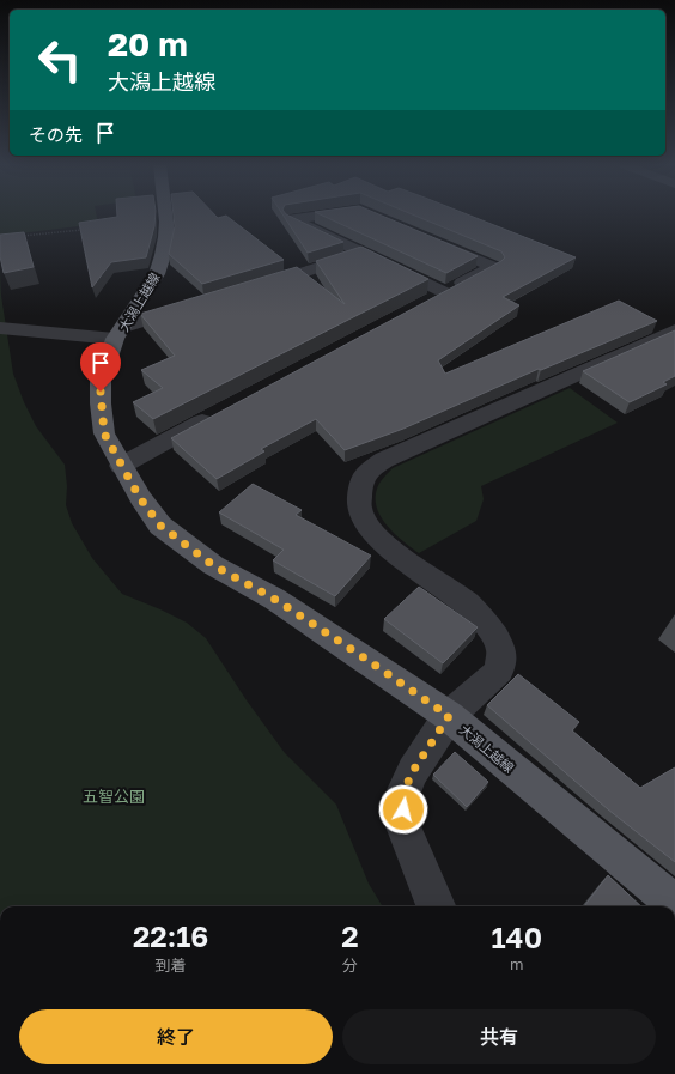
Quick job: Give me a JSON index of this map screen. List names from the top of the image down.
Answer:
{
  "streets": {
    "main road": ["大潟上越線"]
  },
  "parks": ["五智公園"],
  "page": {
    "turn": ["20 m", "大潟上越線"],
    "then": "その先",
    "eta": [
      "22:16",
      "到着",
      "2",
      "分",
      "140",
      "m"
    ],
    "buttons": ["終了", "共有"]
  }
}
